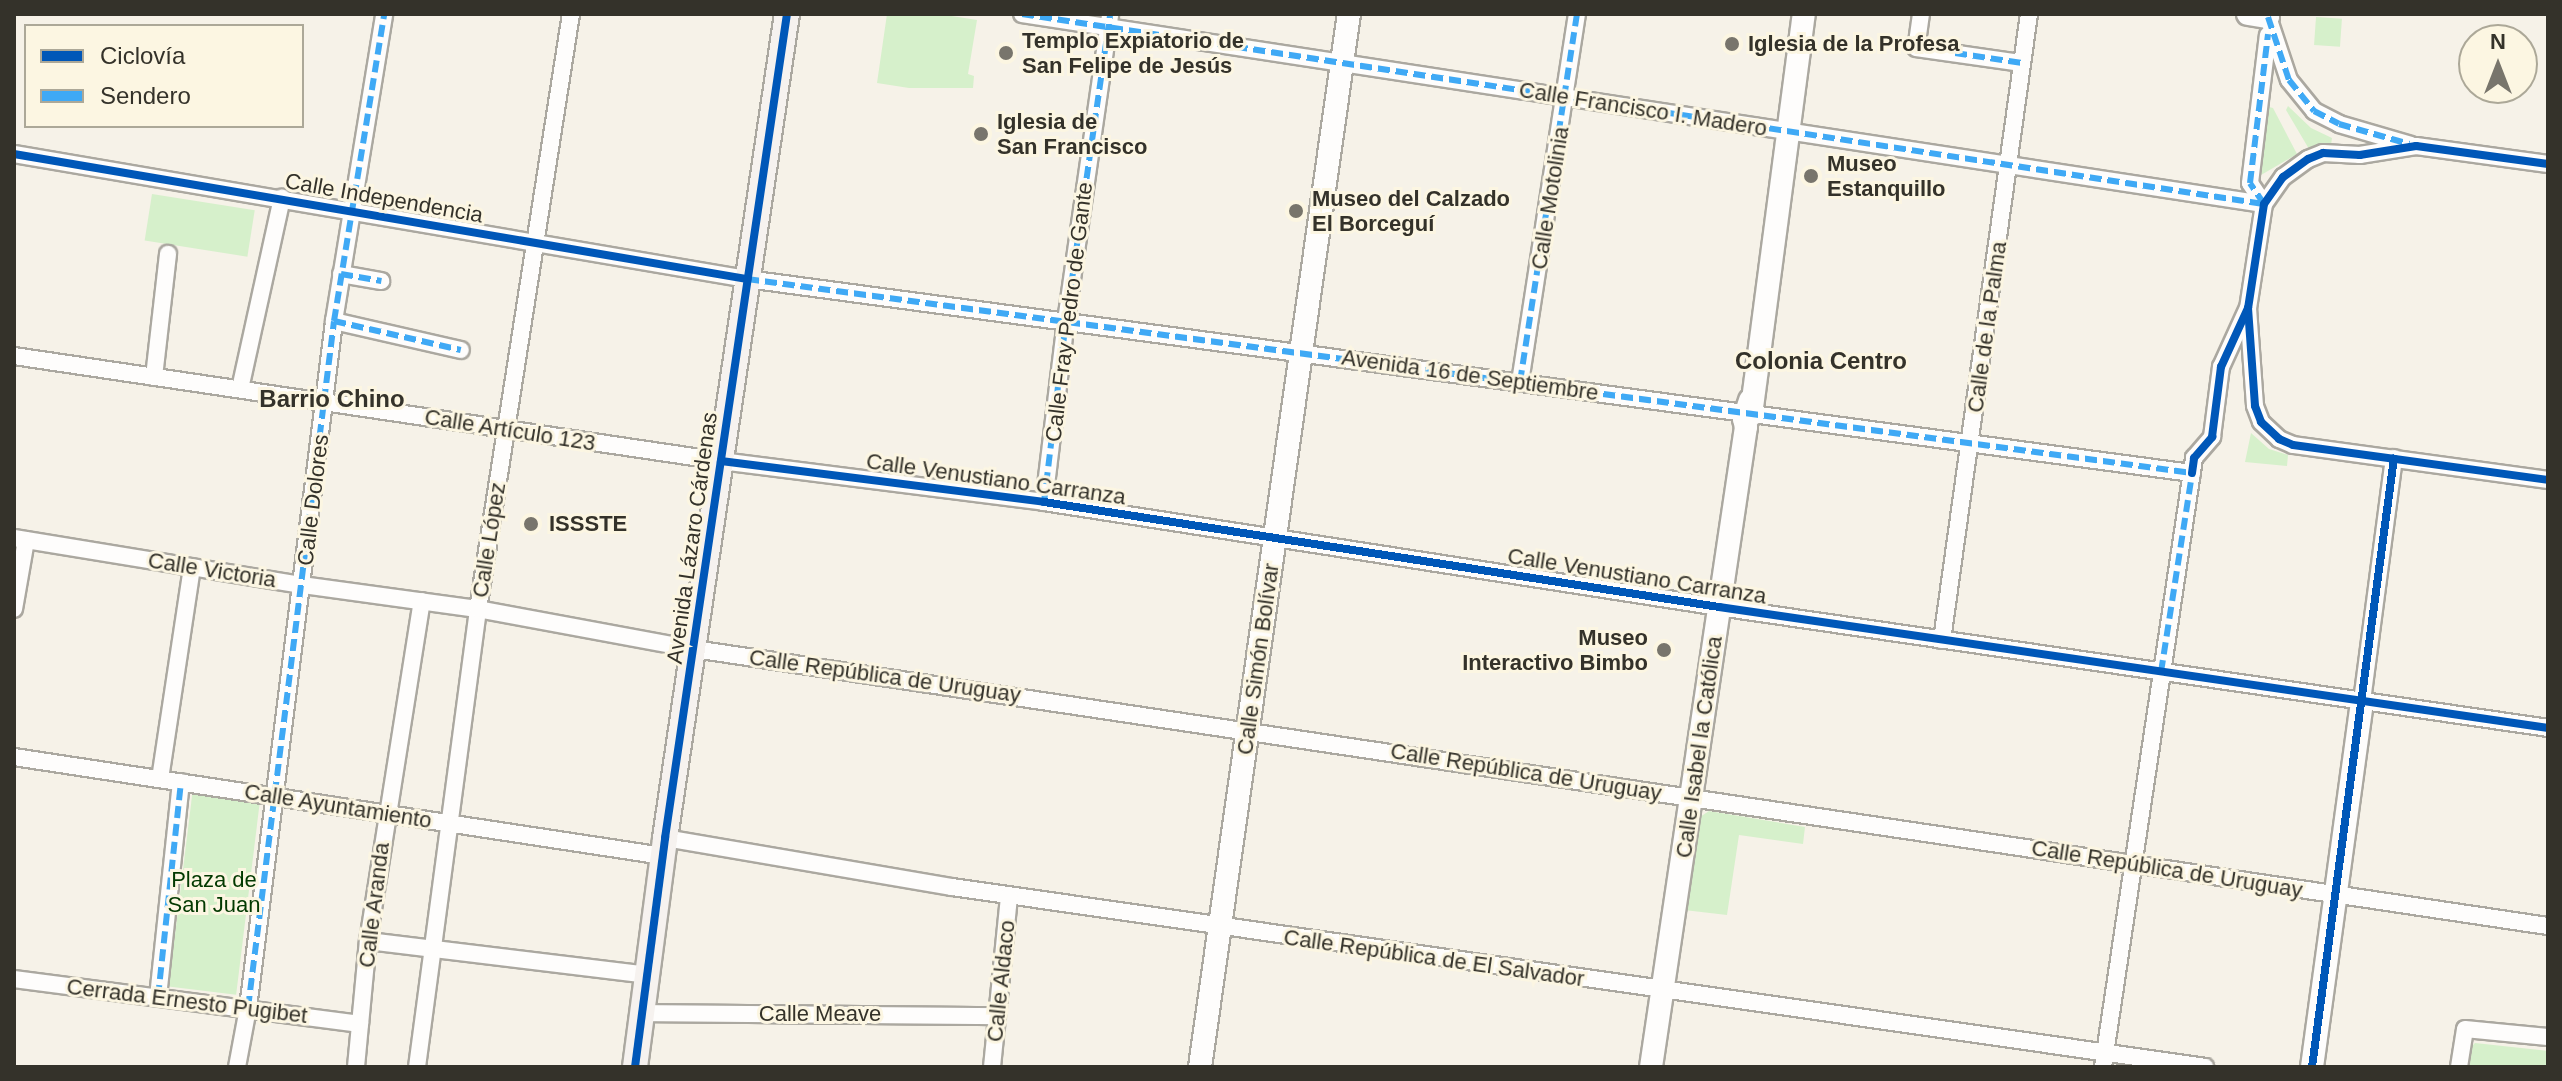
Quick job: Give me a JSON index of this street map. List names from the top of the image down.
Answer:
{
  "streets": {
    "main road": ["Avenida Lázaro Cárdenas"],
    "street": [
      "Calle Francisco I. Madero",
      "Calle Independencia",
      "Calle Motolinia",
      "Calle Fray Pedro de Gante",
      "Calle de la Palma",
      "Avenida 16 de Septiembre",
      "Calle Artículo 123",
      "Calle Venustiano Carranza",
      "Calle Dolores",
      "Calle López",
      "Calle Victoria",
      "Calle Simón Bolívar",
      "Calle República de Uruguay",
      "Calle Isabel la Católica",
      "Calle Ayuntamiento",
      "Calle Aranda",
      "Calle República de El Salvador",
      "Calle Aldaco",
      "Cerrada Ernesto Pugibet",
      "Calle Meave"
    ]
  },
  "crossings": [
    ["Calle Francisco I. Madero", "Calle Motolinia"],
    ["Calle Francisco I. Madero", "Calle Fray Pedro de Gante"],
    ["Calle Francisco I. Madero", "Calle de la Palma"],
    ["Calle Francisco I. Madero", "Calle Simón Bolívar"],
    ["Calle Francisco I. Madero", "Calle Isabel la Católica"],
    ["Calle Independencia", "Avenida 16 de Septiembre"],
    ["Calle Independencia", "Calle Dolores"],
    ["Calle Independencia", "Avenida Lázaro Cárdenas"],
    ["Calle Independencia", "Calle López"],
    ["Calle Motolinia", "Avenida 16 de Septiembre"],
    ["Calle Fray Pedro de Gante", "Avenida 16 de Septiembre"],
    ["Calle Fray Pedro de Gante", "Calle Venustiano Carranza"],
    ["Calle de la Palma", "Avenida 16 de Septiembre"],
    ["Calle de la Palma", "Calle Venustiano Carranza"],
    ["Avenida 16 de Septiembre", "Avenida Lázaro Cárdenas"],
    ["Avenida 16 de Septiembre", "Calle Simón Bolívar"],
    ["Avenida 16 de Septiembre", "Calle Isabel la Católica"],
    ["Calle Artículo 123", "Calle Venustiano Carranza"],
    ["Calle Artículo 123", "Calle Dolores"],
    ["Calle Artículo 123", "Avenida Lázaro Cárdenas"],
    ["Calle Artículo 123", "Calle López"],
    ["Calle Venustiano Carranza", "Avenida Lázaro Cárdenas"],
    ["Calle Venustiano Carranza", "Calle Simón Bolívar"],
    ["Calle Venustiano Carranza", "Calle Isabel la Católica"],
    ["Calle Dolores", "Calle Victoria"],
    ["Calle Dolores", "Calle Ayuntamiento"],
    ["Calle Dolores", "Cerrada Ernesto Pugibet"],
    ["Avenida Lázaro Cárdenas", "Calle Victoria"],
    ["Avenida Lázaro Cárdenas", "Calle República de Uruguay"],
    ["Avenida Lázaro Cárdenas", "Calle Ayuntamiento"],
    ["Avenida Lázaro Cárdenas", "Calle República de El Salvador"],
    ["Avenida Lázaro Cárdenas", "Calle Meave"],
    ["Calle López", "Calle Victoria"],
    ["Calle López", "Calle Ayuntamiento"],
    ["Calle Victoria", "Calle República de Uruguay"],
    ["Calle Victoria", "Calle Aranda"],
    ["Calle Simón Bolívar", "Calle República de Uruguay"],
    ["Calle Simón Bolívar", "Calle República de El Salvador"],
    ["Calle República de Uruguay", "Calle Isabel la Católica"],
    ["Calle Isabel la Católica", "Calle República de El Salvador"],
    ["Calle Ayuntamiento", "Calle Aranda"],
    ["Calle Ayuntamiento", "Calle República de El Salvador"],
    ["Calle Aranda", "Cerrada Ernesto Pugibet"],
    ["Calle República de El Salvador", "Calle Aldaco"],
    ["Calle Aldaco", "Calle Meave"]
  ],
  "districts": ["Colonia Centro", "Barrio Chino"],
  "parks": ["Plaza de San Juan"],
  "places": [
    "Iglesia de la Profesa",
    "Templo Expiatorio de San Felipe de Jesús",
    "Iglesia de San Francisco",
    "Museo Estanquillo",
    "Museo del Calzado El Borceguí",
    "ISSSTE",
    "Museo Interactivo Bimbo"
  ],
  "legend": ["Ciclovía", "Sendero"],
  "north": "top"
}
